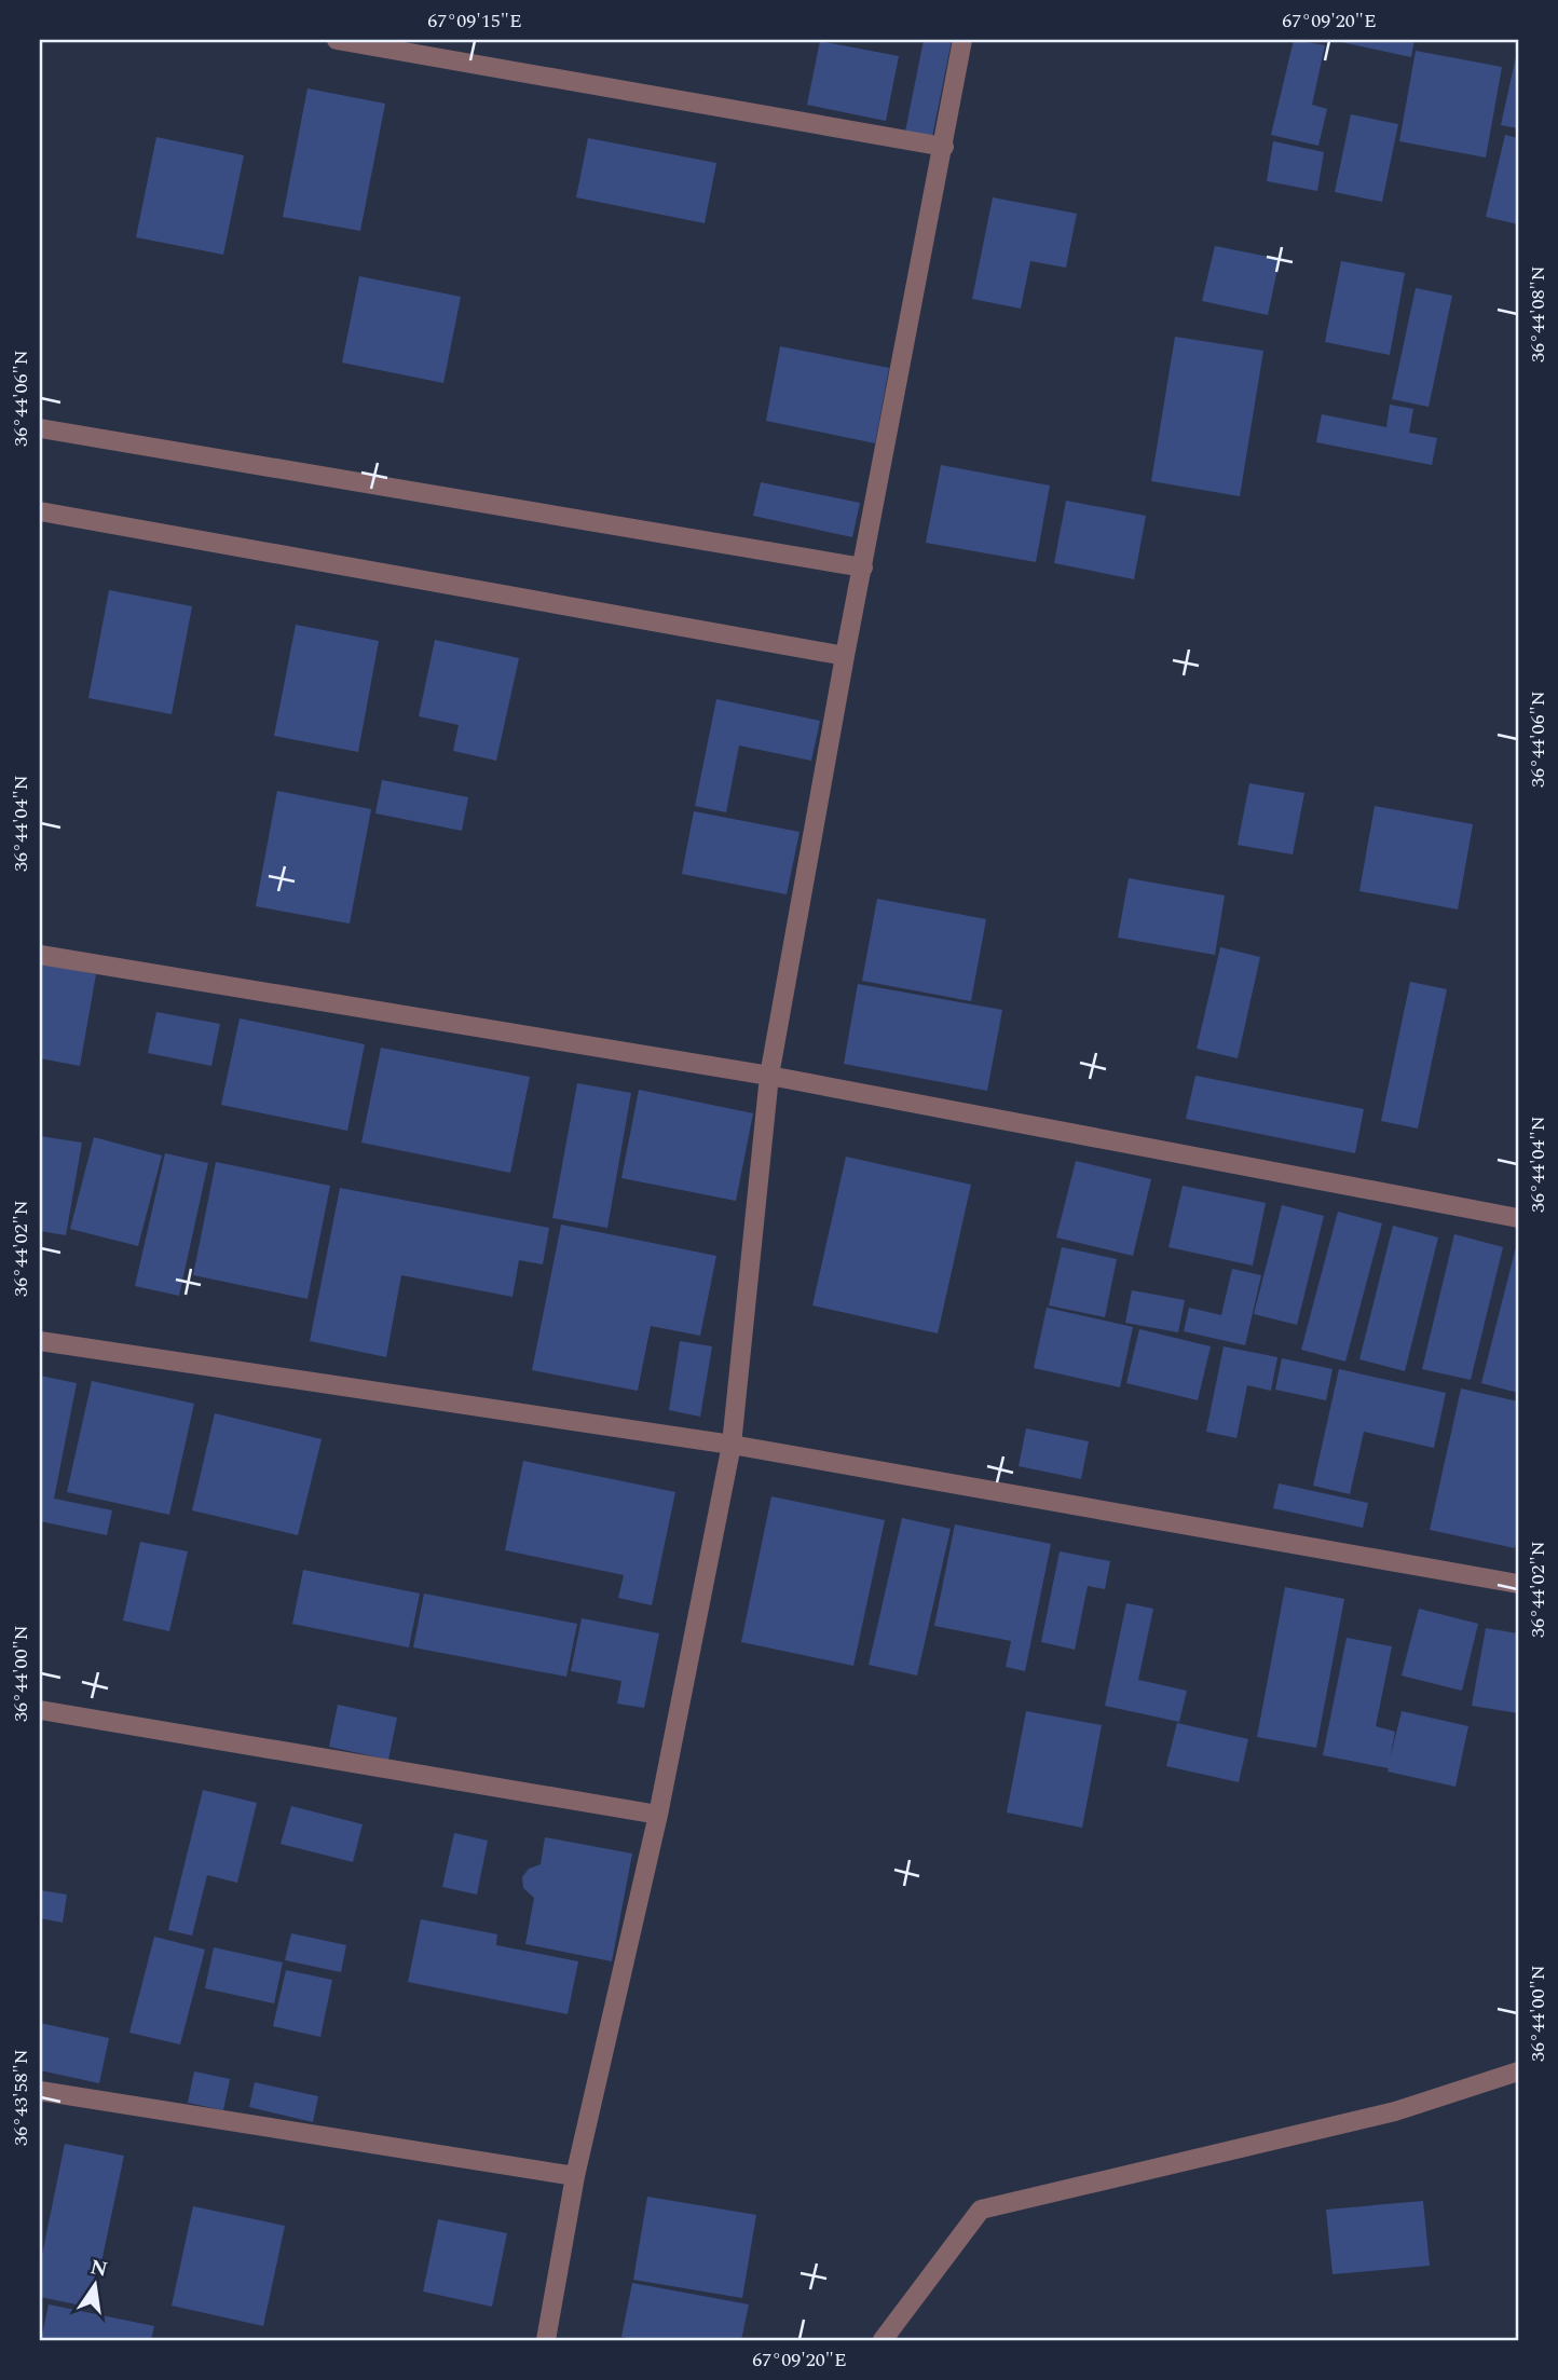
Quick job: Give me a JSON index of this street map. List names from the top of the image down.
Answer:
{
  "north": "top",
  "coordinates": [
    "67°09'15\"E",
    "67°09'20\"E",
    "36°44'08\"N",
    "36°44'06\"N",
    "36°44'04\"N",
    "36°44'02\"N",
    "36°44'00\"N",
    "36°43'58\"N"
  ]
}
